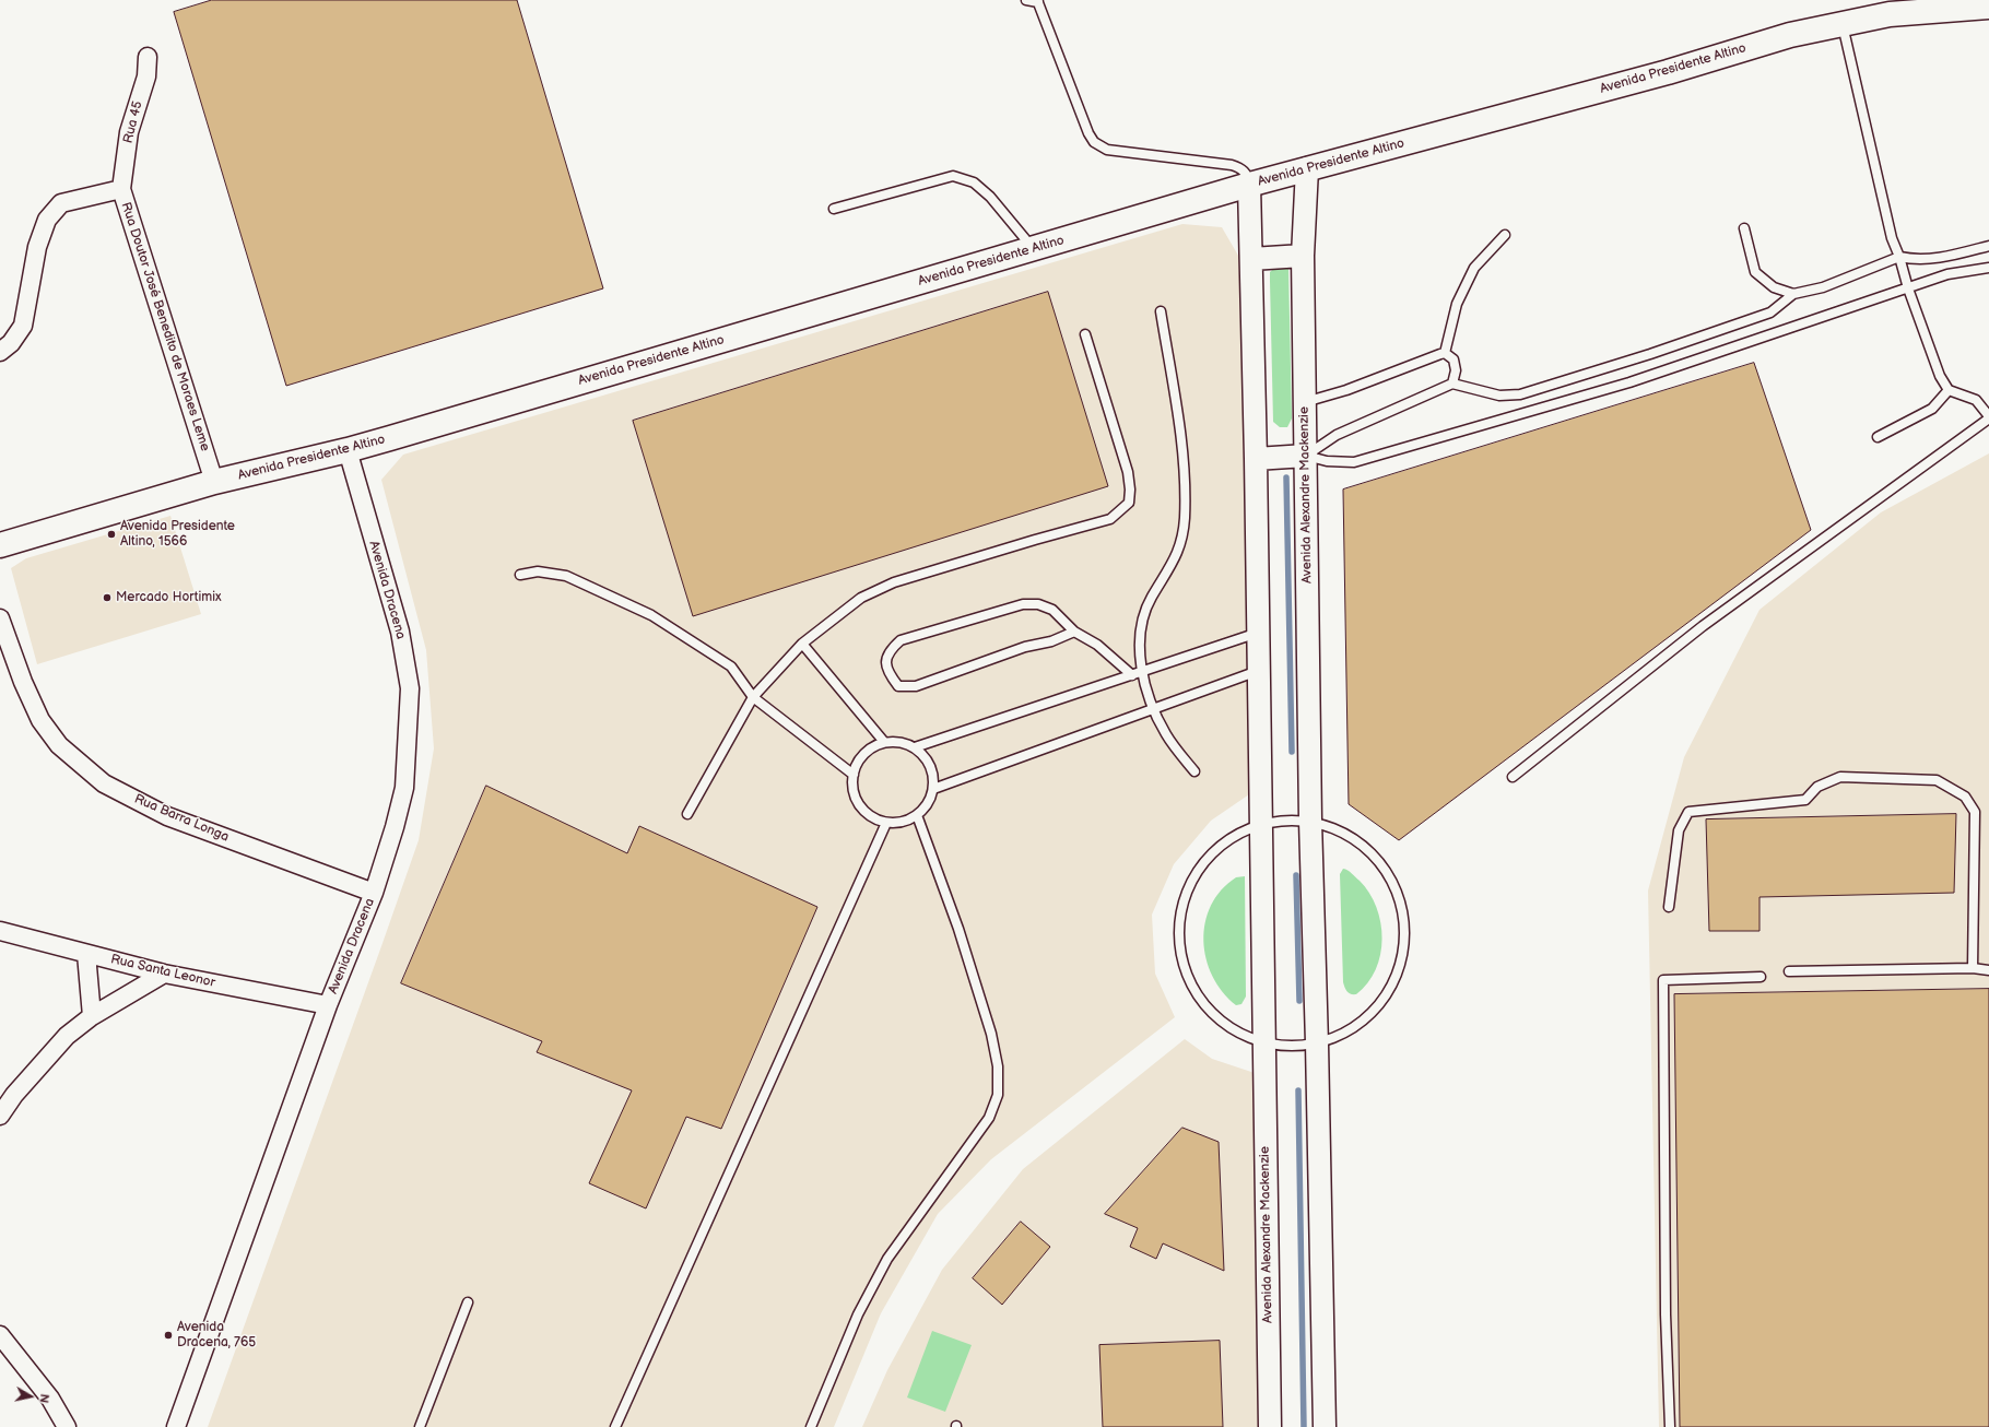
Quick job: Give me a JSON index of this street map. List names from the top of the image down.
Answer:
{
  "streets": {
    "main road": ["Avenida Presidente Altino"],
    "street": [
      "Rua 45",
      "Rua Doutor José Benedito de Moraes Leme",
      "Avenida Alexandre Mackenzie",
      "Avenida Dracena",
      "Rua Barra Longa",
      "Rua Santa Leonor"
    ]
  },
  "crossings": [
    ["Avenida Presidente Altino", "Rua Doutor José Benedito de Moraes Leme"],
    ["Avenida Presidente Altino", "Avenida Alexandre Mackenzie"],
    ["Avenida Presidente Altino", "Avenida Dracena"],
    ["Rua 45", "Rua Doutor José Benedito de Moraes Leme"],
    ["Avenida Dracena", "Rua Barra Longa"],
    ["Avenida Dracena", "Rua Santa Leonor"]
  ],
  "places": ["Avenida Presidente Altino, 1566", "Mercado Hortimix", "Avenida Dracena, 765"],
  "north": "right"
}
